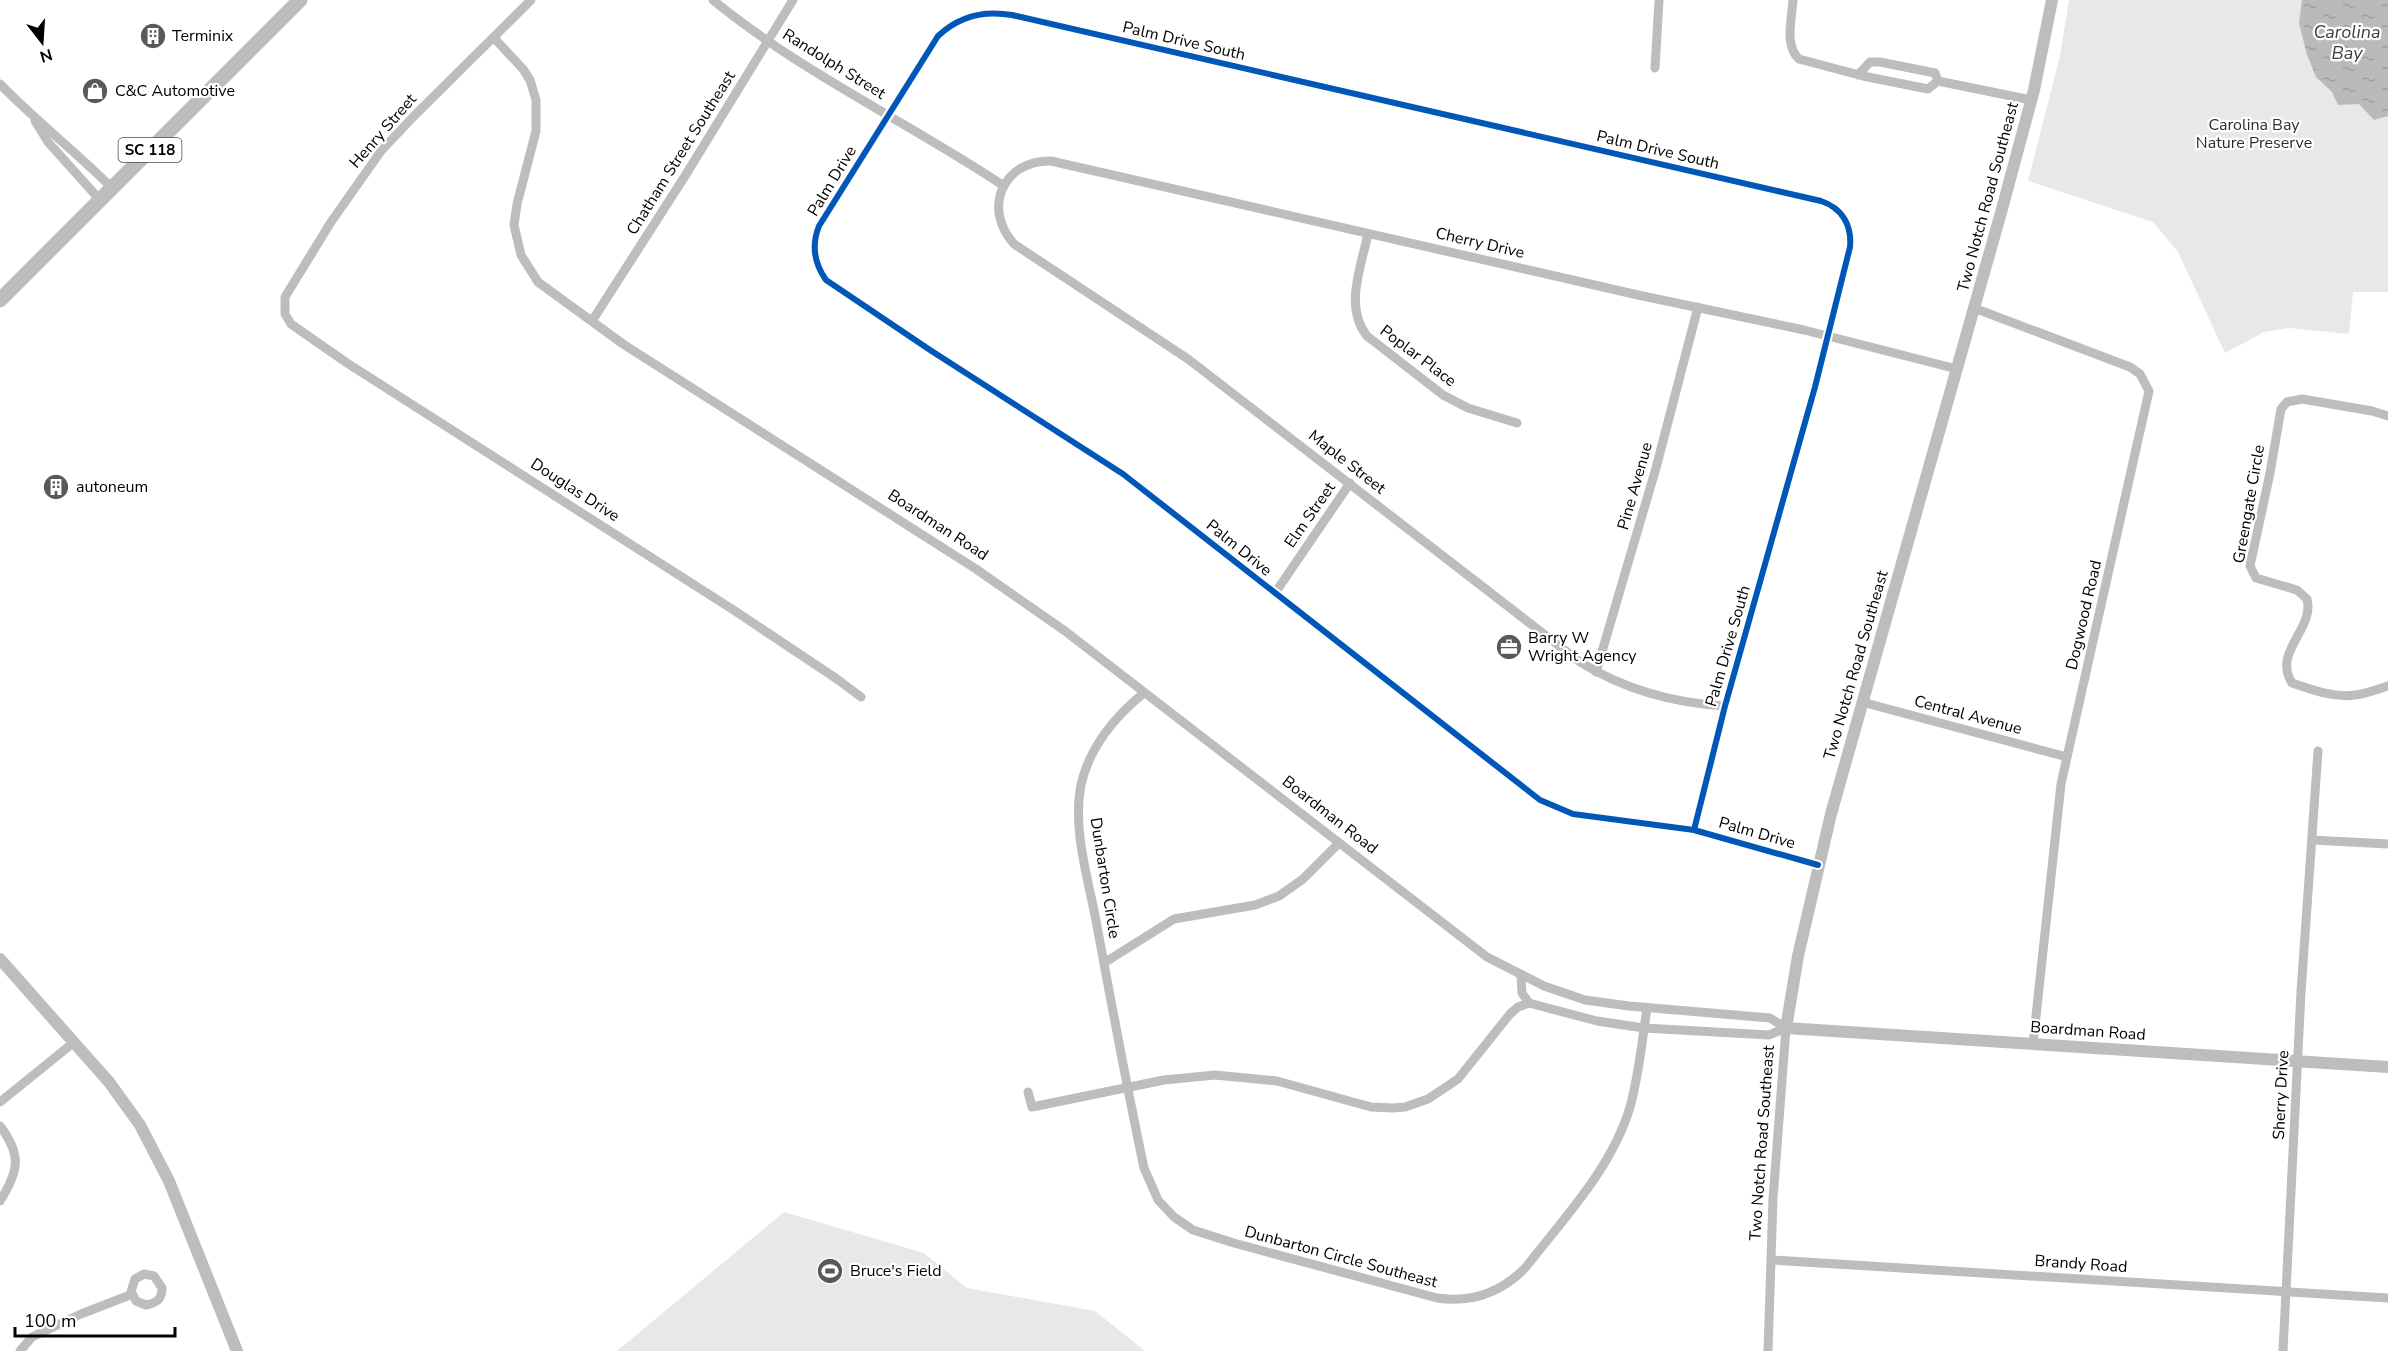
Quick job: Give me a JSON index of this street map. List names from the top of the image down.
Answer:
{
  "streets": {
    "main road": ["SC 118"],
    "street": [
      "Palm Drive South",
      "Randolph Street",
      "Henry Street",
      "Chatham Street Southeast",
      "Palm Drive",
      "Two Notch Road Southeast",
      "Cherry Drive",
      "Poplar Place",
      "Maple Street",
      "Pine Avenue",
      "Douglas Drive",
      "Greengate Circle",
      "Elm Street",
      "Boardman Road",
      "Dogwood Road",
      "Central Avenue",
      "Dunbarton Circle",
      "Sherry Drive",
      "Dunbarton Circle Southeast",
      "Brandy Road"
    ]
  },
  "crossings": [
    ["Palm Drive South", "Randolph Street"],
    ["Palm Drive South", "Palm Drive"],
    ["Palm Drive South", "Cherry Drive"],
    ["Palm Drive South", "Maple Street"],
    ["Randolph Street", "Chatham Street Southeast"],
    ["Randolph Street", "Palm Drive"],
    ["Randolph Street", "Cherry Drive"],
    ["Randolph Street", "Maple Street"],
    ["Henry Street", "Douglas Drive"],
    ["Henry Street", "Boardman Road"],
    ["Chatham Street Southeast", "Boardman Road"],
    ["Palm Drive", "Two Notch Road Southeast"],
    ["Palm Drive", "Elm Street"],
    ["Two Notch Road Southeast", "Cherry Drive"],
    ["Two Notch Road Southeast", "Boardman Road"],
    ["Two Notch Road Southeast", "Dogwood Road"],
    ["Two Notch Road Southeast", "Central Avenue"],
    ["Two Notch Road Southeast", "Brandy Road"],
    ["Cherry Drive", "Poplar Place"],
    ["Cherry Drive", "Maple Street"],
    ["Cherry Drive", "Pine Avenue"],
    ["Maple Street", "Pine Avenue"],
    ["Maple Street", "Elm Street"],
    ["Boardman Road", "Dogwood Road"],
    ["Boardman Road", "Dunbarton Circle"],
    ["Boardman Road", "Sherry Drive"],
    ["Boardman Road", "Dunbarton Circle Southeast"],
    ["Dogwood Road", "Central Avenue"],
    ["Dunbarton Circle", "Dunbarton Circle Southeast"],
    ["Sherry Drive", "Brandy Road"]
  ],
  "water": ["Carolina Bay"],
  "parks": ["Carolina Bay Nature Preserve"],
  "places": {
    "building": ["Terminix", "autoneum"],
    "shop": ["C&C Automotive"],
    "office": ["Barry W Wright Agency"],
    "sports": ["Bruce's Field"]
  },
  "scale_bar": "100 m",
  "north": "bottom"
}
